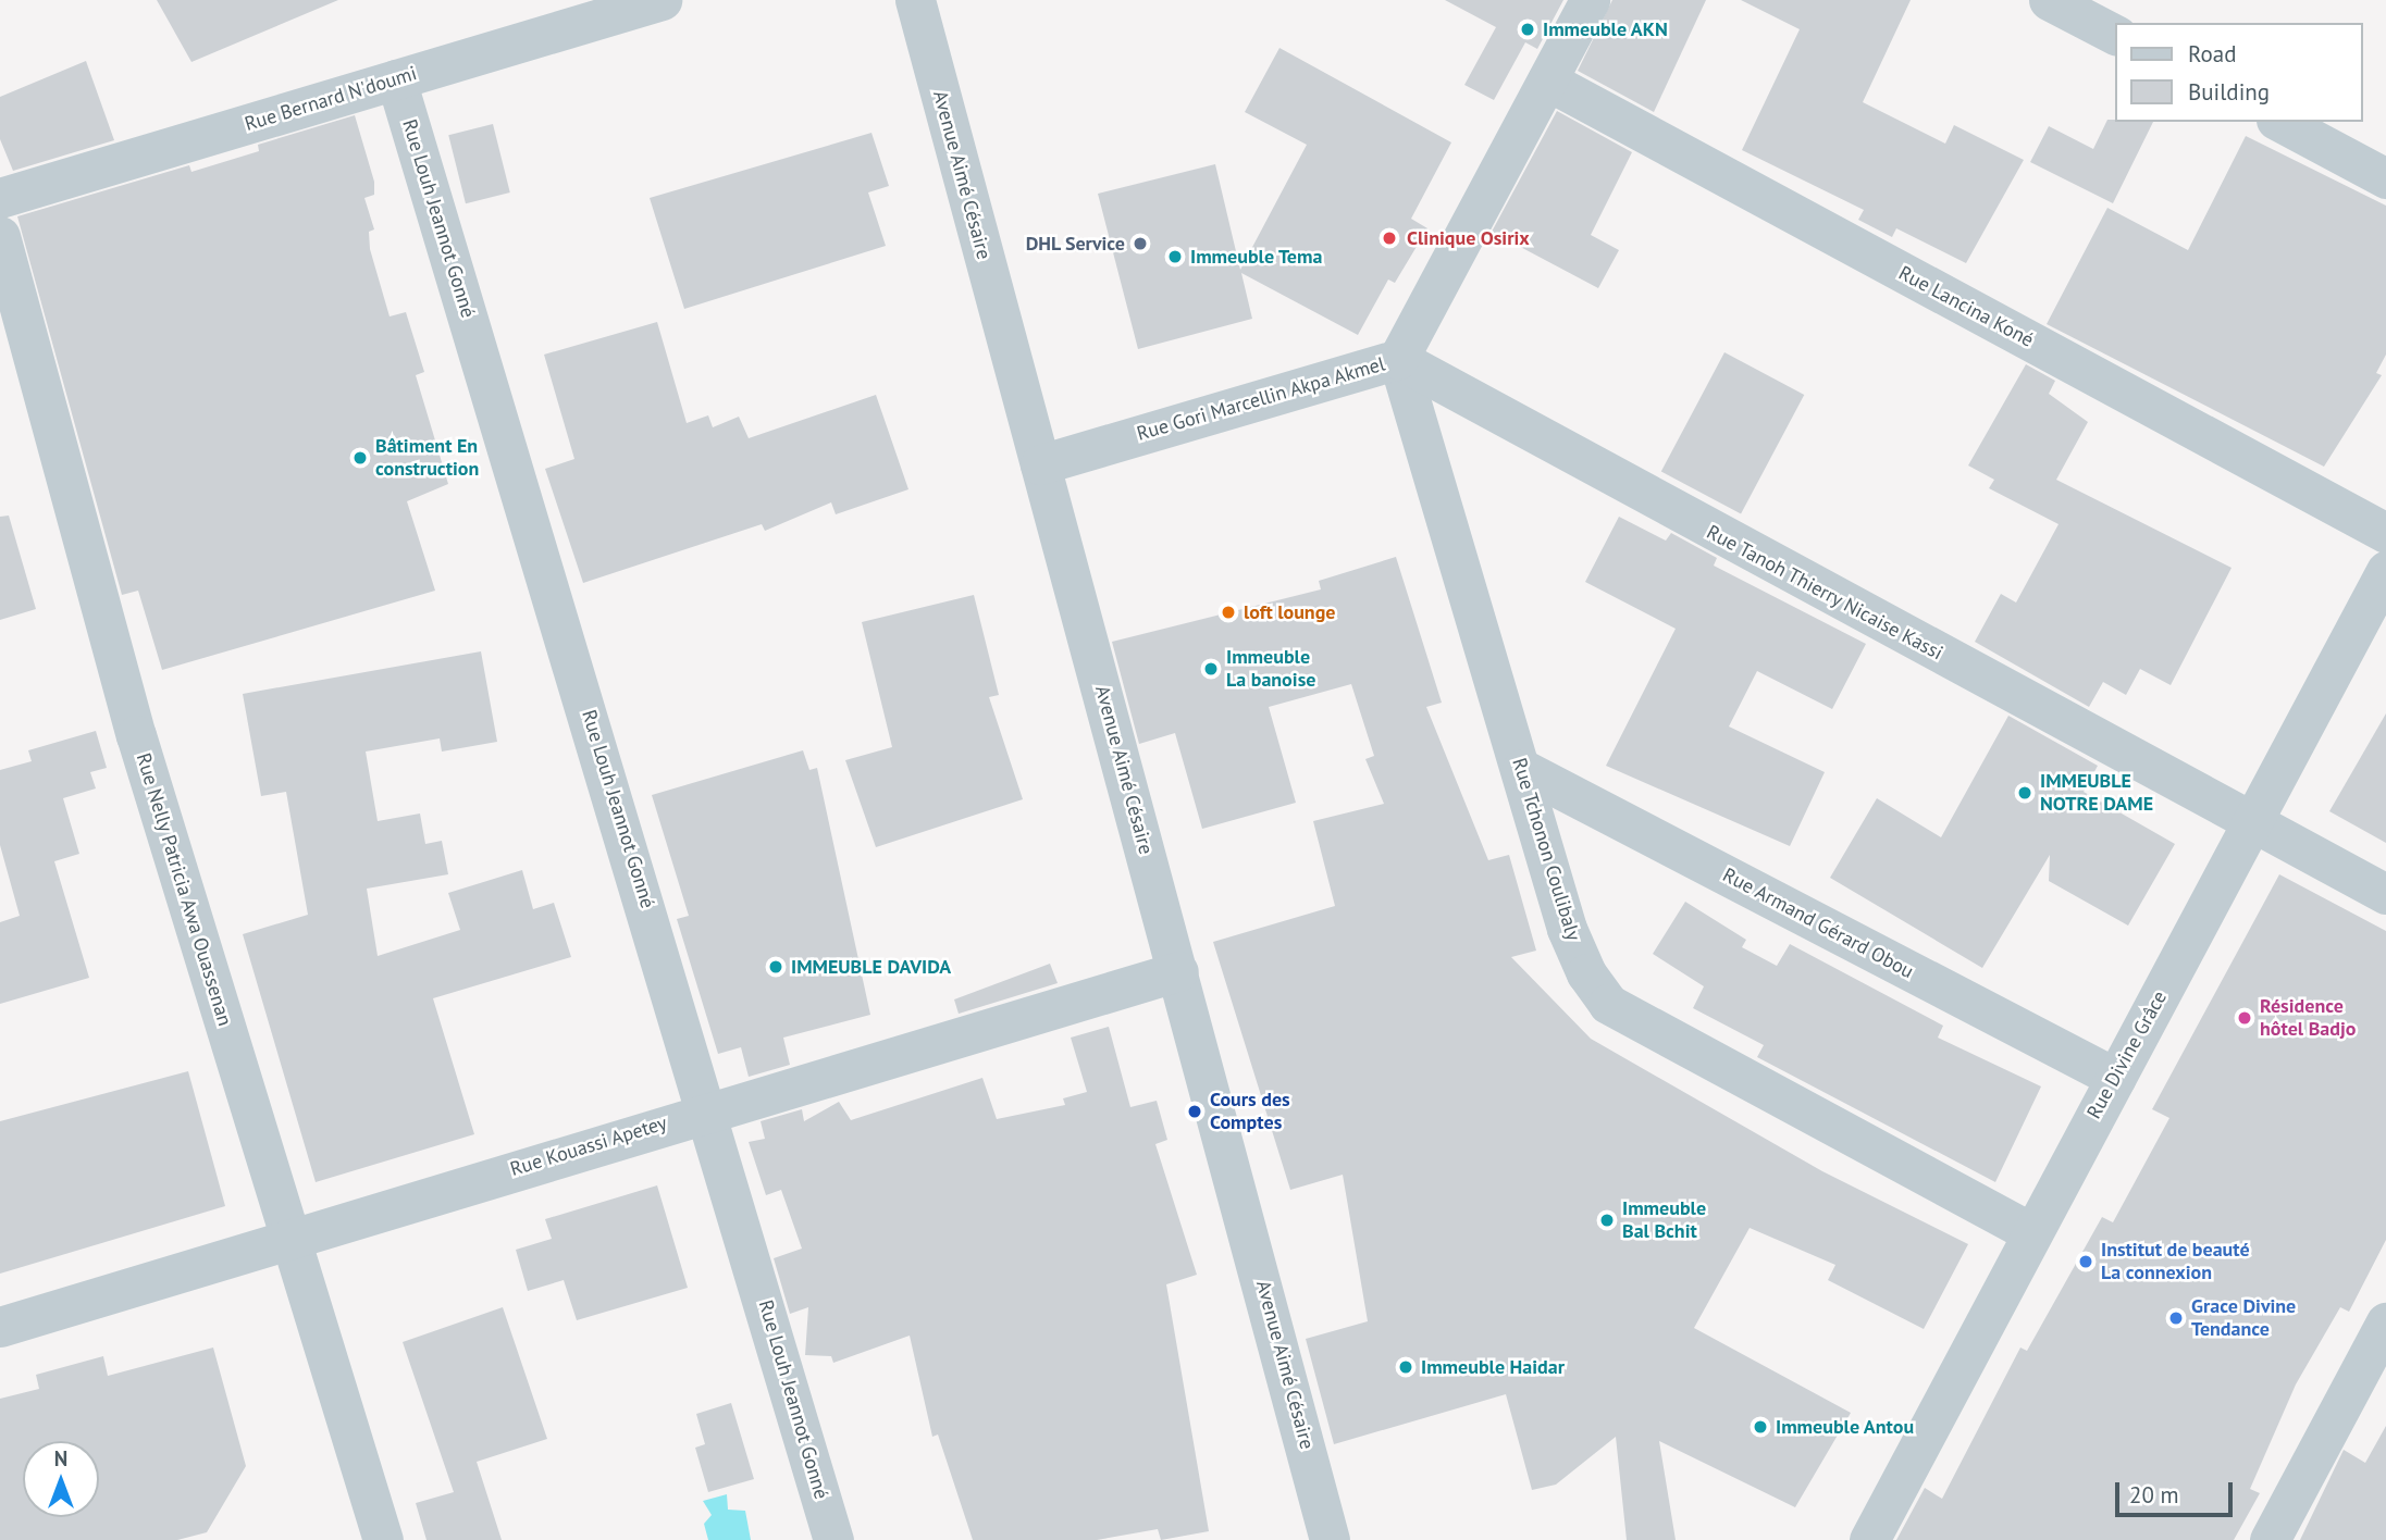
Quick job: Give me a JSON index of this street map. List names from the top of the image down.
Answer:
{
  "streets": {
    "street": [
      "Rue Bernard N'doumi",
      "Avenue Aimé Césaire",
      "Rue Louh Jeannot Gonné",
      "Rue Lancina Koné",
      "Rue Gori Marcellin Akpa Akmel",
      "Rue Tanoh Thierry Nicaise Kassi",
      "Rue Tchonon Coulibaly",
      "Rue Nelly Patricia Awa Ouassenan",
      "Rue Armand Gérard Obou",
      "Rue Divine Grâce",
      "Rue Kouassi Apetey"
    ]
  },
  "crossings": [
    ["Rue Bernard N'doumi", "Rue Louh Jeannot Gonné"],
    ["Avenue Aimé Césaire", "Rue Gori Marcellin Akpa Akmel"],
    ["Avenue Aimé Césaire", "Rue Kouassi Apetey"],
    ["Rue Louh Jeannot Gonné", "Rue Kouassi Apetey"],
    ["Rue Lancina Koné", "Rue Gori Marcellin Akpa Akmel"],
    ["Rue Gori Marcellin Akpa Akmel", "Rue Tanoh Thierry Nicaise Kassi"],
    ["Rue Gori Marcellin Akpa Akmel", "Rue Tchonon Coulibaly"],
    ["Rue Tanoh Thierry Nicaise Kassi", "Rue Tchonon Coulibaly"],
    ["Rue Tanoh Thierry Nicaise Kassi", "Rue Divine Grâce"],
    ["Rue Tchonon Coulibaly", "Rue Armand Gérard Obou"],
    ["Rue Tchonon Coulibaly", "Rue Divine Grâce"],
    ["Rue Nelly Patricia Awa Ouassenan", "Rue Kouassi Apetey"],
    ["Rue Armand Gérard Obou", "Rue Divine Grâce"]
  ],
  "places": [
    "Immeuble AKN",
    "Clinique Osirix",
    "DHL Service",
    "Immeuble Tema",
    "Bâtiment En construction",
    "loft lounge",
    "Immeuble La banoise",
    "IMMEUBLE NOTRE DAME",
    "IMMEUBLE DAVIDA",
    "Résidence hôtel Badjo",
    "Cours des Comptes",
    "Immeuble Bal Bchit",
    "Institut de beauté La connexion",
    "Grace Divine Tendance",
    "Immeuble Haidar",
    "Immeuble Antou"
  ],
  "legend": ["Road", "Building"],
  "scale_bar": "20 m",
  "north": "top"
}
